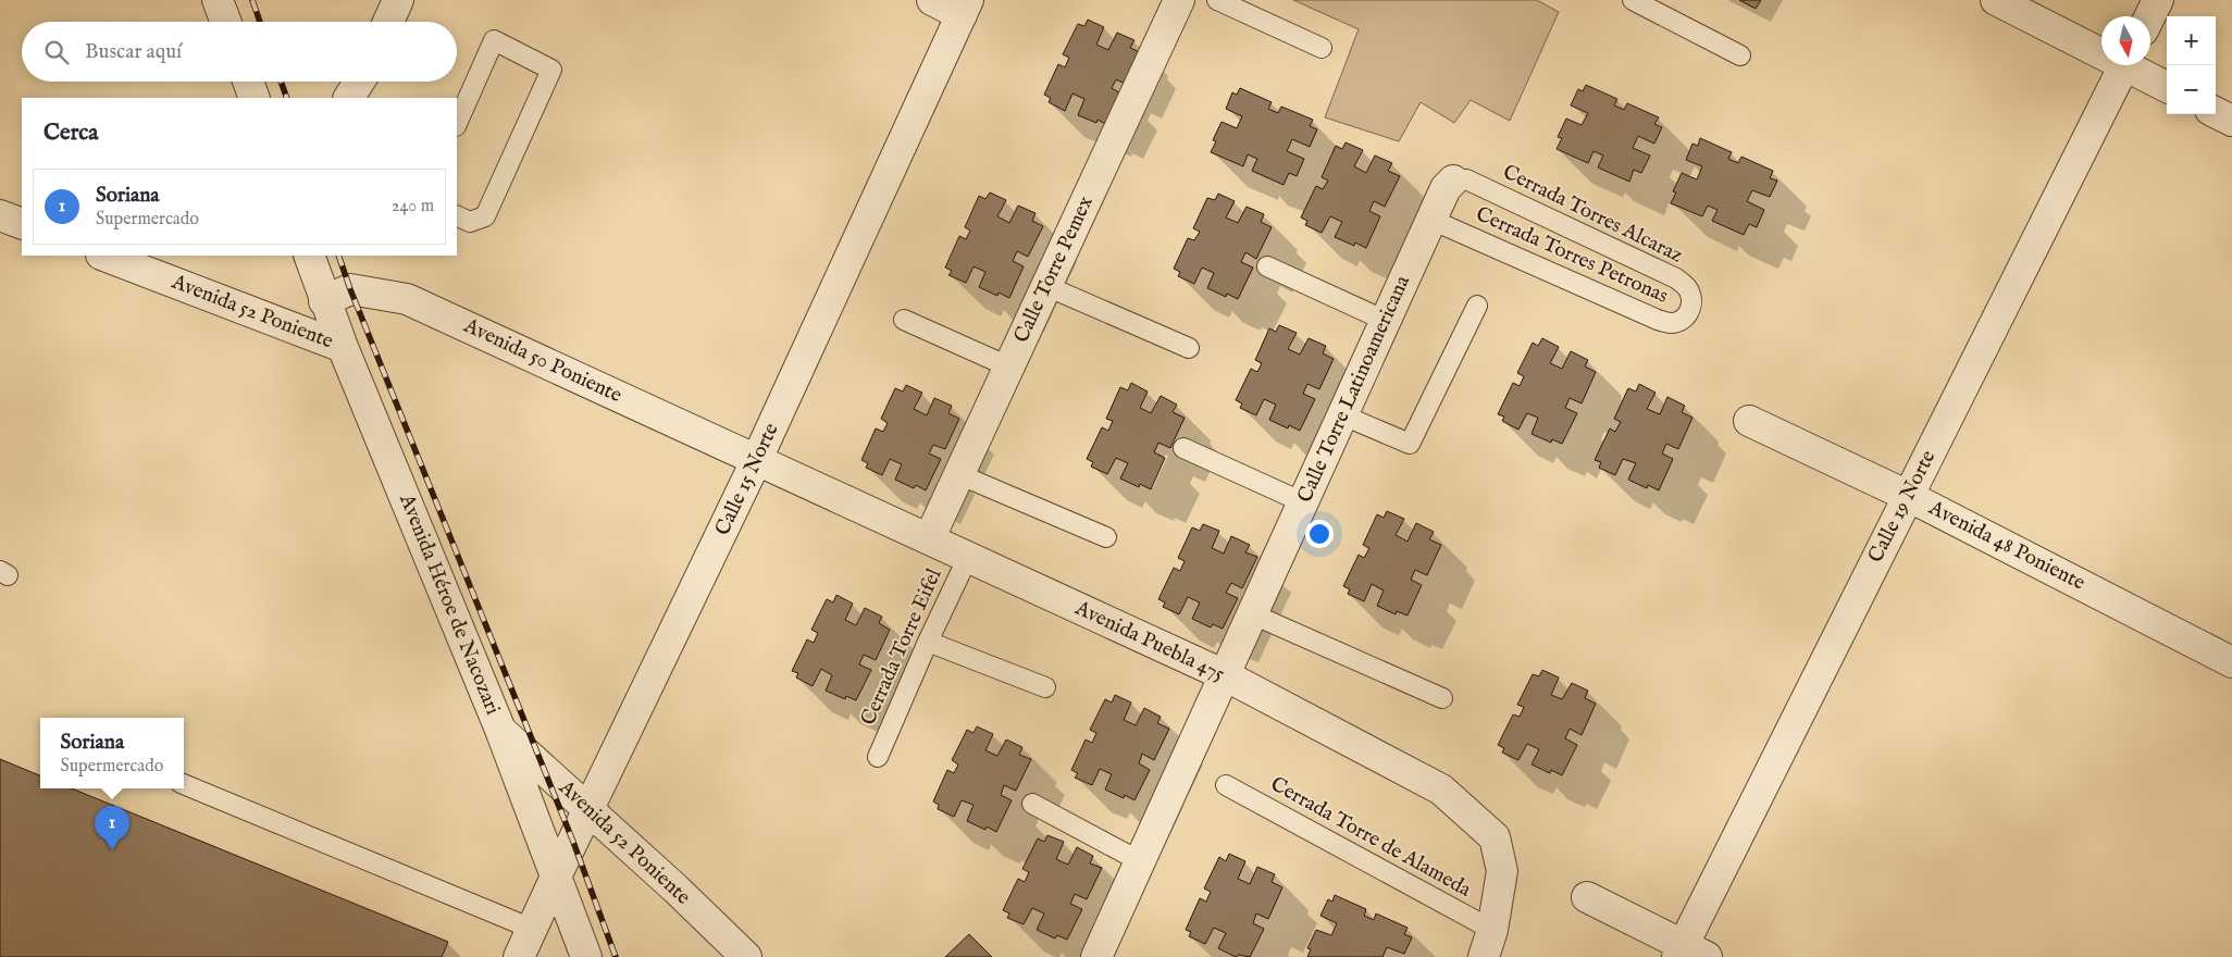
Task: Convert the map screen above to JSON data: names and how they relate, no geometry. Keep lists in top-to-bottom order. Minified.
{"streets":{"street":["Calle Torre Pemex","Avenida 52 Poniente","Avenida 50 Poniente","Calle Torre Latinoamericana","Calle 15 Norte","Calle 19 Norte","Avenida 48 Poniente","Avenida Héroe de Nacozari","Avenida Puebla 475"],"lane":["Cerrada Torres Alcaraz","Cerrada Torres Petronas","Cerrada Torre Eifel","Cerrada Torre de Alameda"]},"crossings":[["Cerrada Torres Alcaraz","Cerrada Torres Petronas"],["Cerrada Torres Alcaraz","Calle Torre Latinoamericana"],["Cerrada Torres Petronas","Calle Torre Latinoamericana"],["Calle Torre Pemex","Avenida Puebla 475"],["Avenida 52 Poniente","Calle 15 Norte"],["Avenida 52 Poniente","Avenida Héroe de Nacozari"],["Avenida 50 Poniente","Calle 15 Norte"],["Avenida 50 Poniente","Avenida Héroe de Nacozari"],["Avenida 50 Poniente","Avenida Puebla 475"],["Calle Torre Latinoamericana","Avenida Puebla 475"],["Calle 15 Norte","Avenida Héroe de Nacozari"],["Calle 15 Norte","Avenida Puebla 475"],["Calle 19 Norte","Avenida 48 Poniente"],["Avenida Puebla 475","Cerrada Torre Eifel"],["Avenida Puebla 475","Cerrada Torre de Alameda"]],"north":"bottom","page":{"map_buttons":["+","−"],"search":"Buscar aquí","heading":"Cerca","list":[{"mark":"1","name":"Soriana","note":"Supermercado","value":"240 m"}],"popup":["Soriana","Supermercado"],"pins":"1"}}
